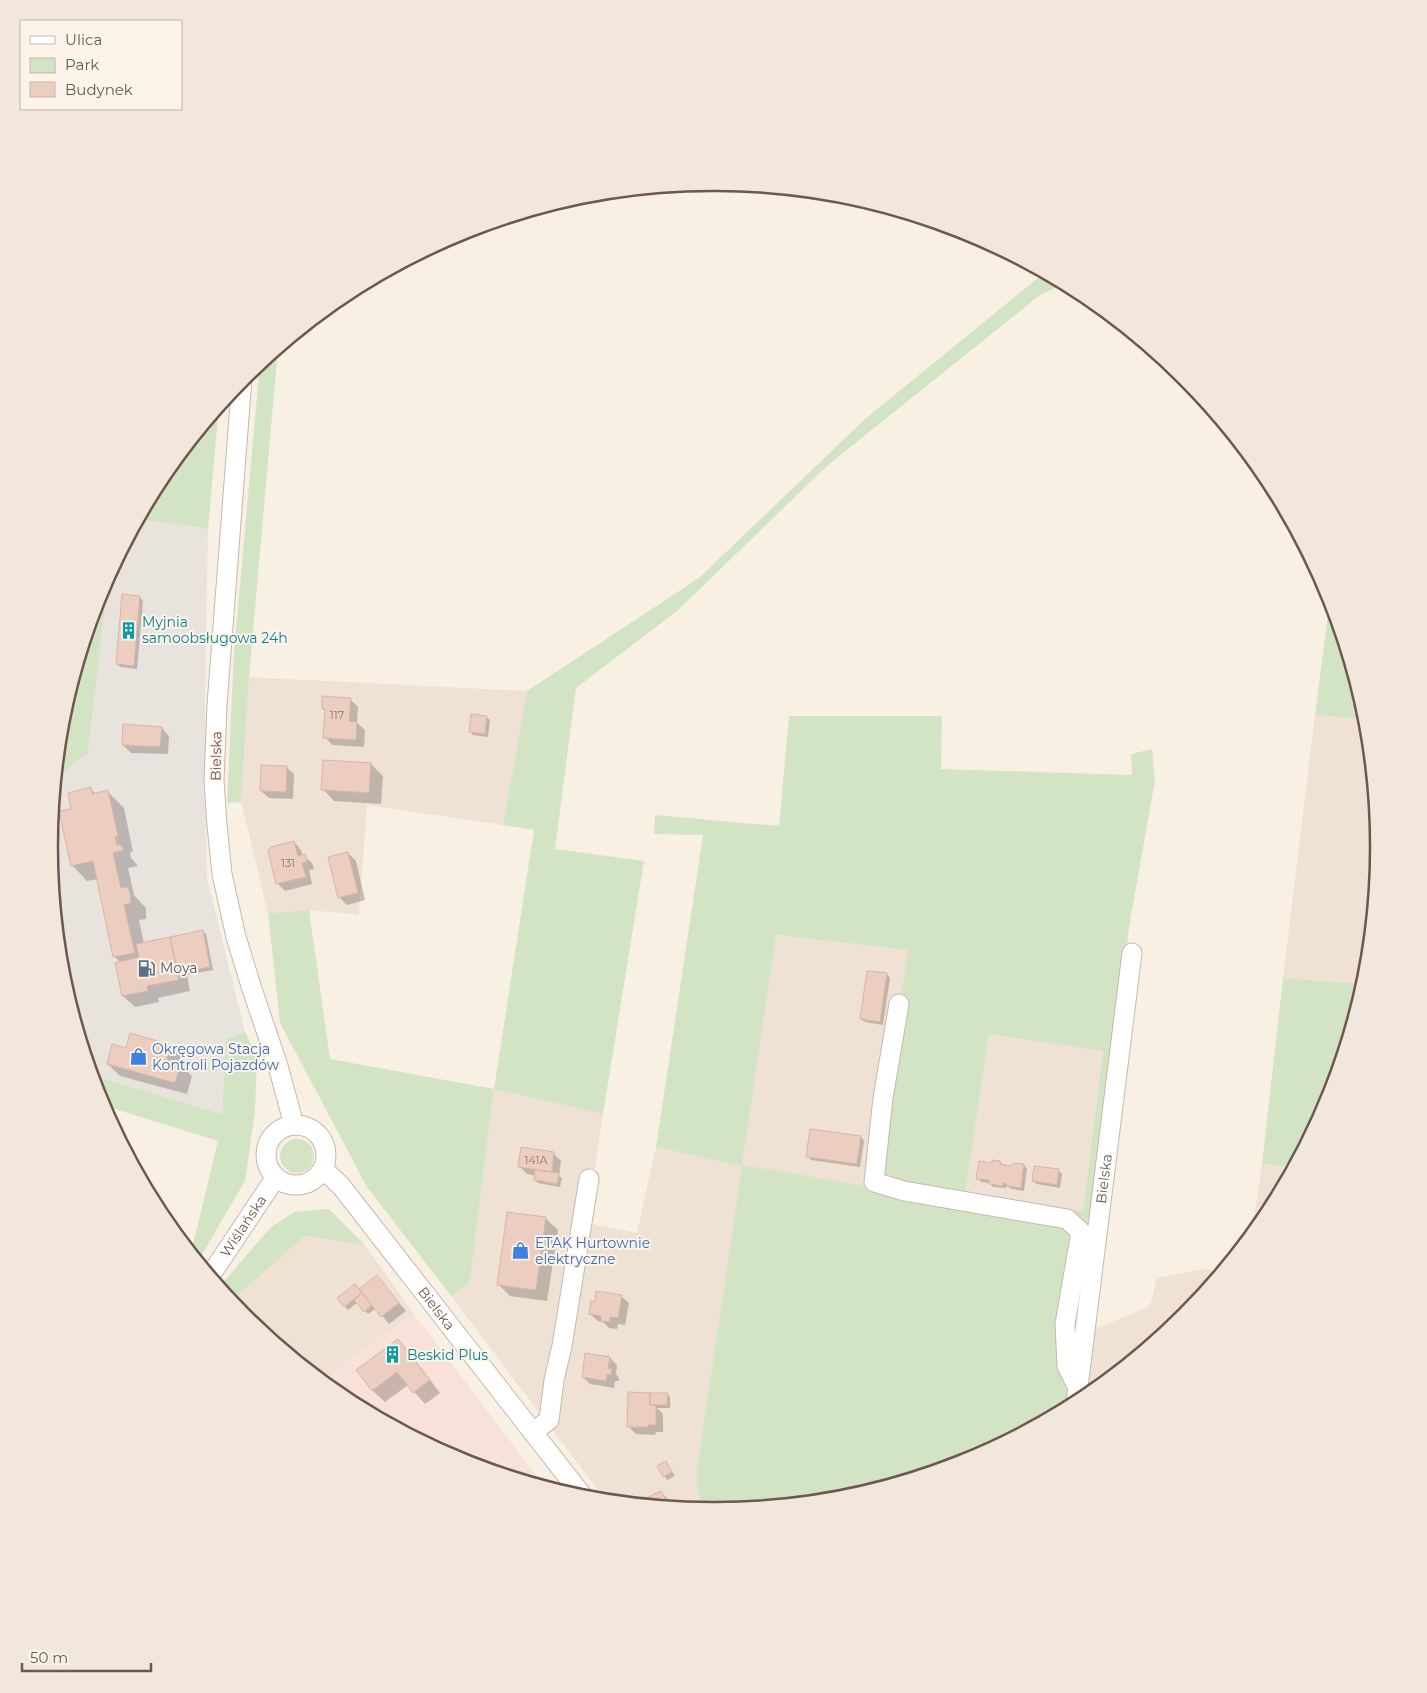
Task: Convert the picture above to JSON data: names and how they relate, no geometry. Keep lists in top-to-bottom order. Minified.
{"streets":{"street":["Bielska","Wiślańska"]},"crossings":[["Bielska","Wiślańska"]],"places":{"building":["Myjnia samoobsługowa 24h","Beskid Plus"],"fuel station":["Moya"],"shop":["Okręgowa Stacja Kontroli Pojazdów","ETAK Hurtownie elektryczne"]},"house_numbers":["117","131","141A"],"legend":["Ulica","Park","Budynek"],"scale_bar":"50 m"}
